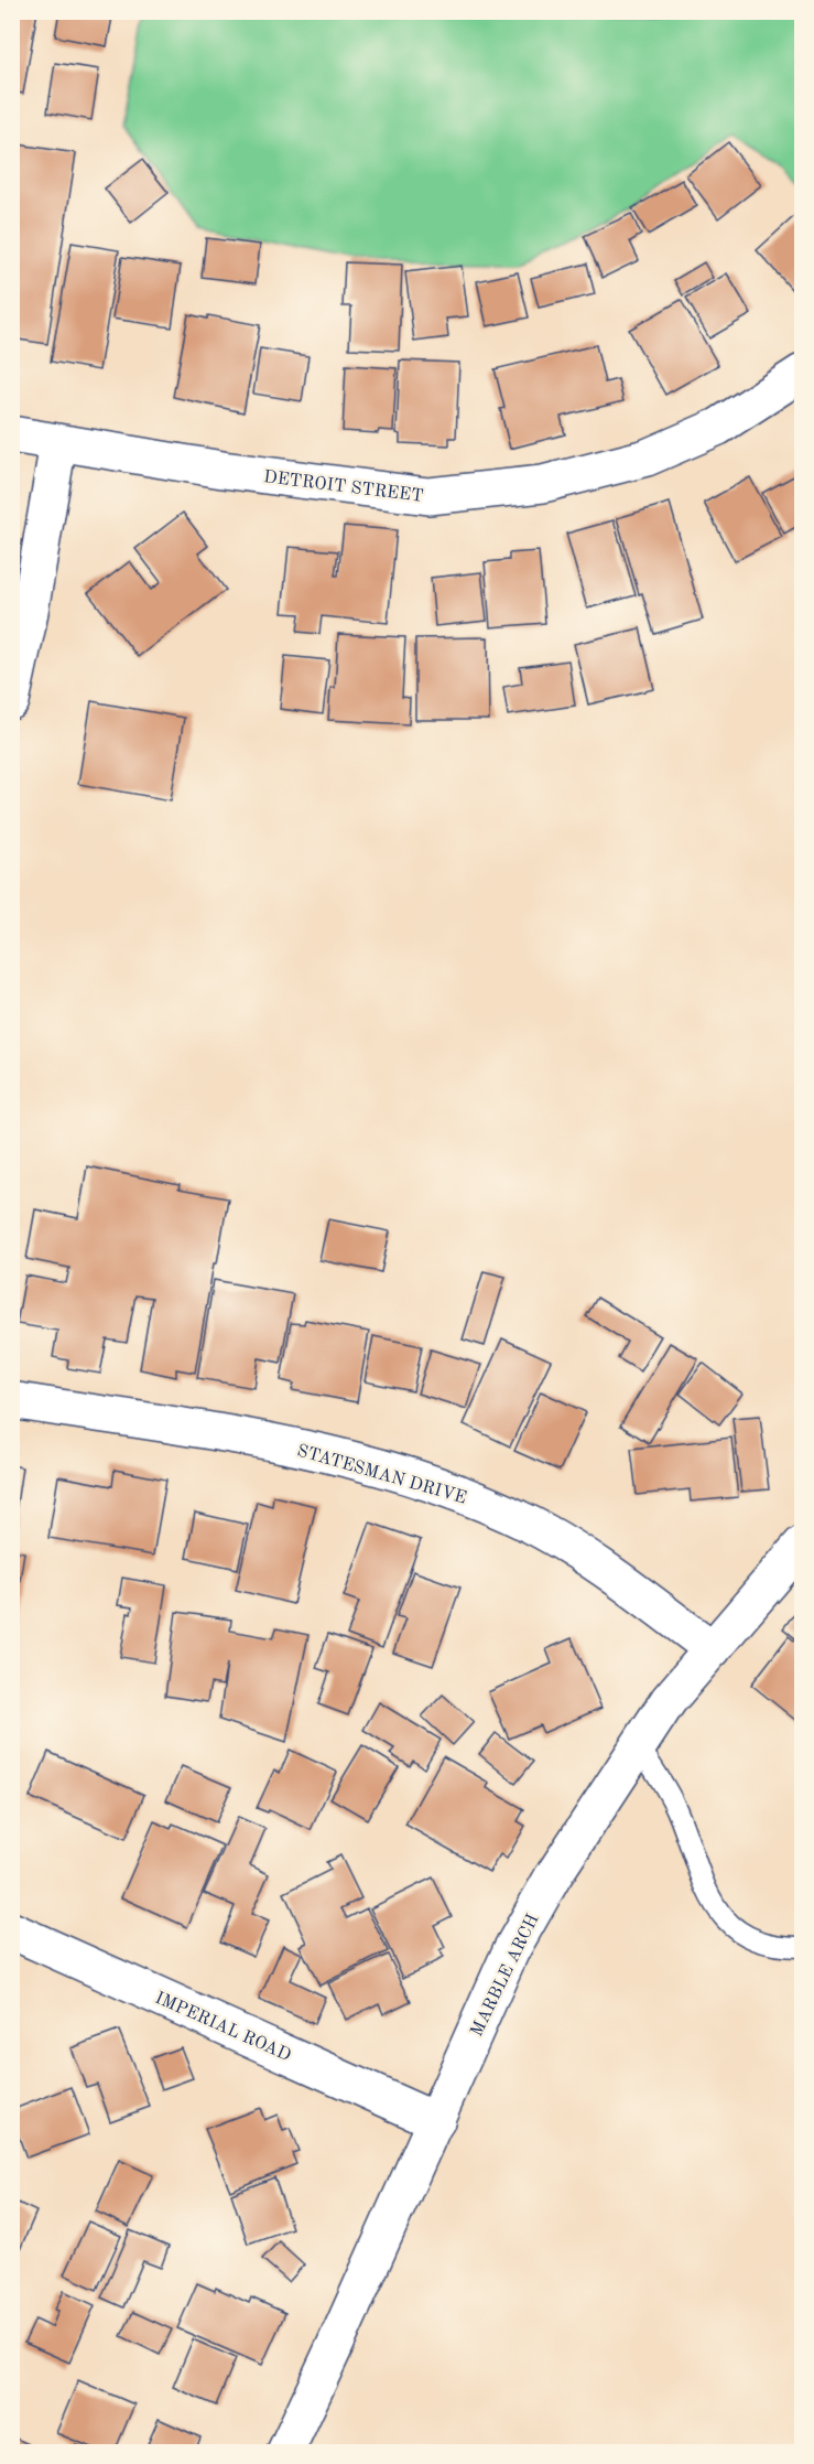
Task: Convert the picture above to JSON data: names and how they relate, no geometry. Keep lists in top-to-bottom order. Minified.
{"streets":{"street":["DETROIT STREET","STATESMAN DRIVE","MARBLE ARCH","IMPERIAL ROAD"]},"crossings":[["STATESMAN DRIVE","MARBLE ARCH"],["MARBLE ARCH","IMPERIAL ROAD"]]}
